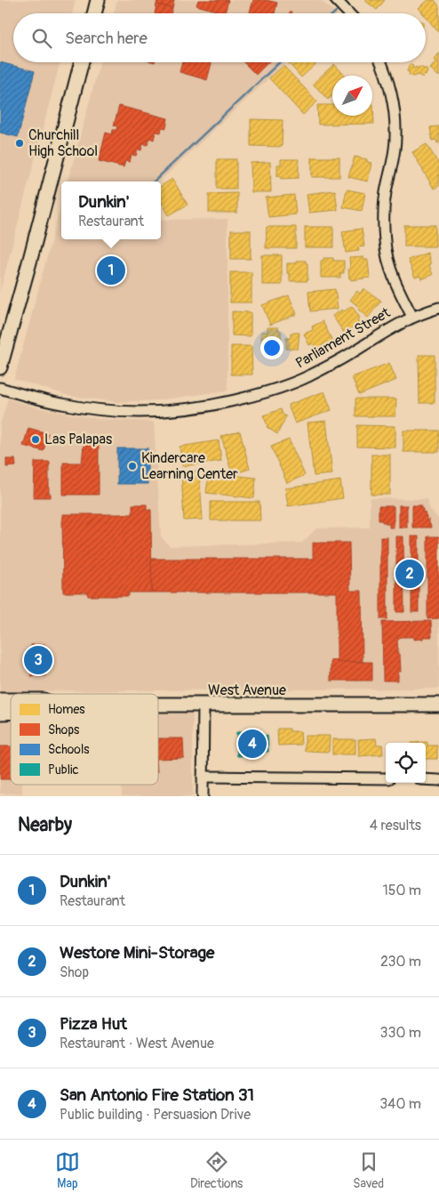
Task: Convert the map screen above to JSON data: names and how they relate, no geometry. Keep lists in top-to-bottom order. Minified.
{"streets":{"main road":["West Avenue"],"street":["Parliament Street"]},"places":["Churchill High School","Las Palapas","Kindercare Learning Center"],"legend":["Homes","Shops","Schools","Public"],"north":"top right","page":{"search":"Search here","popup":["Dunkin'","Restaurant"],"pins":["1","2","3","4"],"heading":["Nearby","4 results"],"list":[{"mark":"1","name":"Dunkin'","note":"Restaurant","value":"150 m"},{"mark":"2","name":"Westore Mini-Storage","note":"Shop","value":"230 m"},{"mark":"3","name":"Pizza Hut","note":"Restaurant · West Avenue","value":"330 m"},{"mark":"4","name":"San Antonio Fire Station 31","note":"Public building · Persuasion Drive","value":"340 m"}],"nav":["Map","Directions","Saved"]}}
